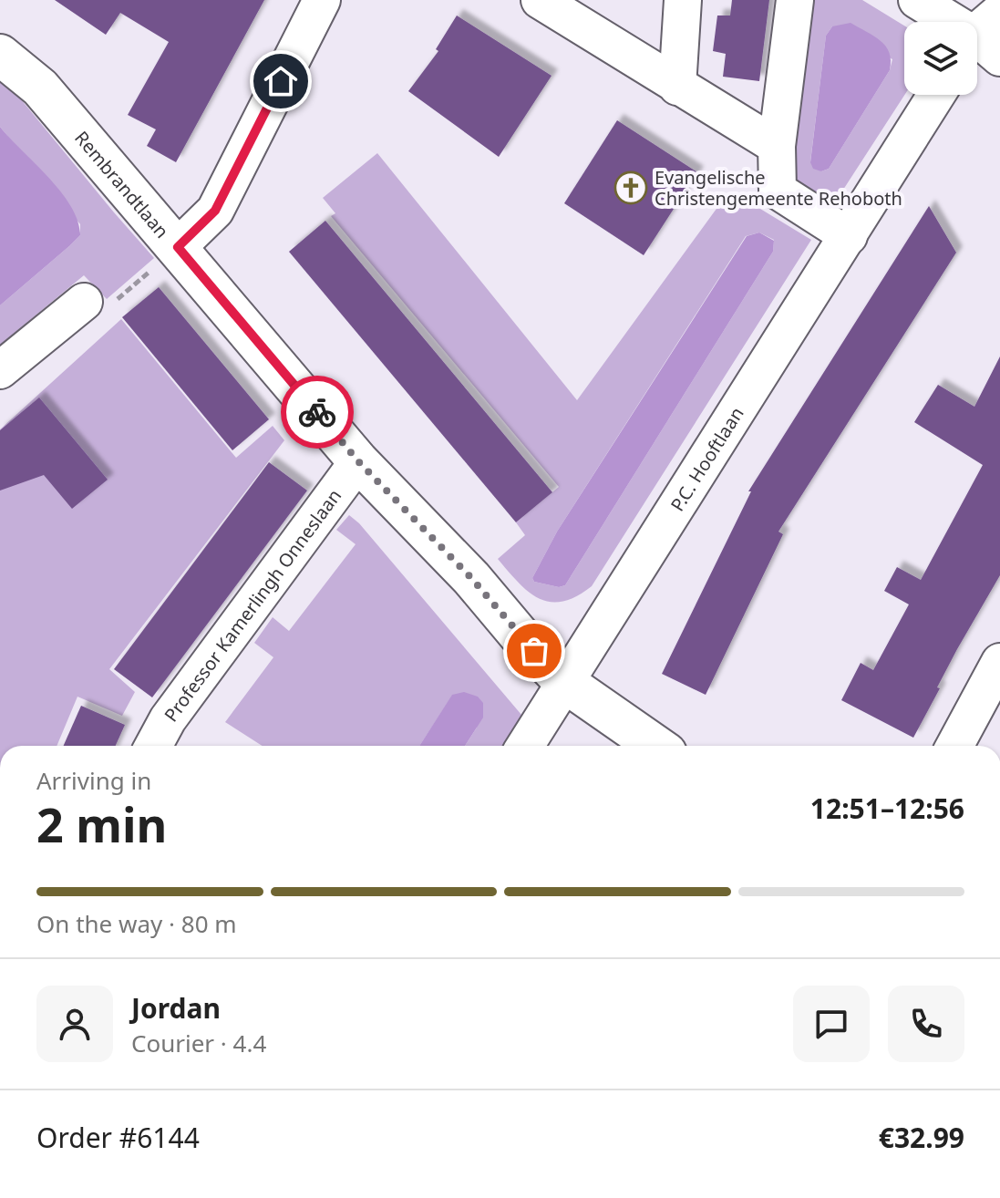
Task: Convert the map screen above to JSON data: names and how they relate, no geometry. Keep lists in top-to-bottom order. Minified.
{"streets":{"street":["Rembrandtlaan","P.C. Hooftlaan","Professor Kamerlingh Onneslaan"]},"crossings":[["Rembrandtlaan","P.C. Hooftlaan"],["Rembrandtlaan","Professor Kamerlingh Onneslaan"]],"places":{"church":["Evangelische Christengemeente Rehoboth"]},"page":{"heading":["2 min","Arriving in","12:51–12:56"],"panel":["Jordan","Courier · 4.4","Order #6144","€32.99"],"bar":"On the way · 80 m"}}
